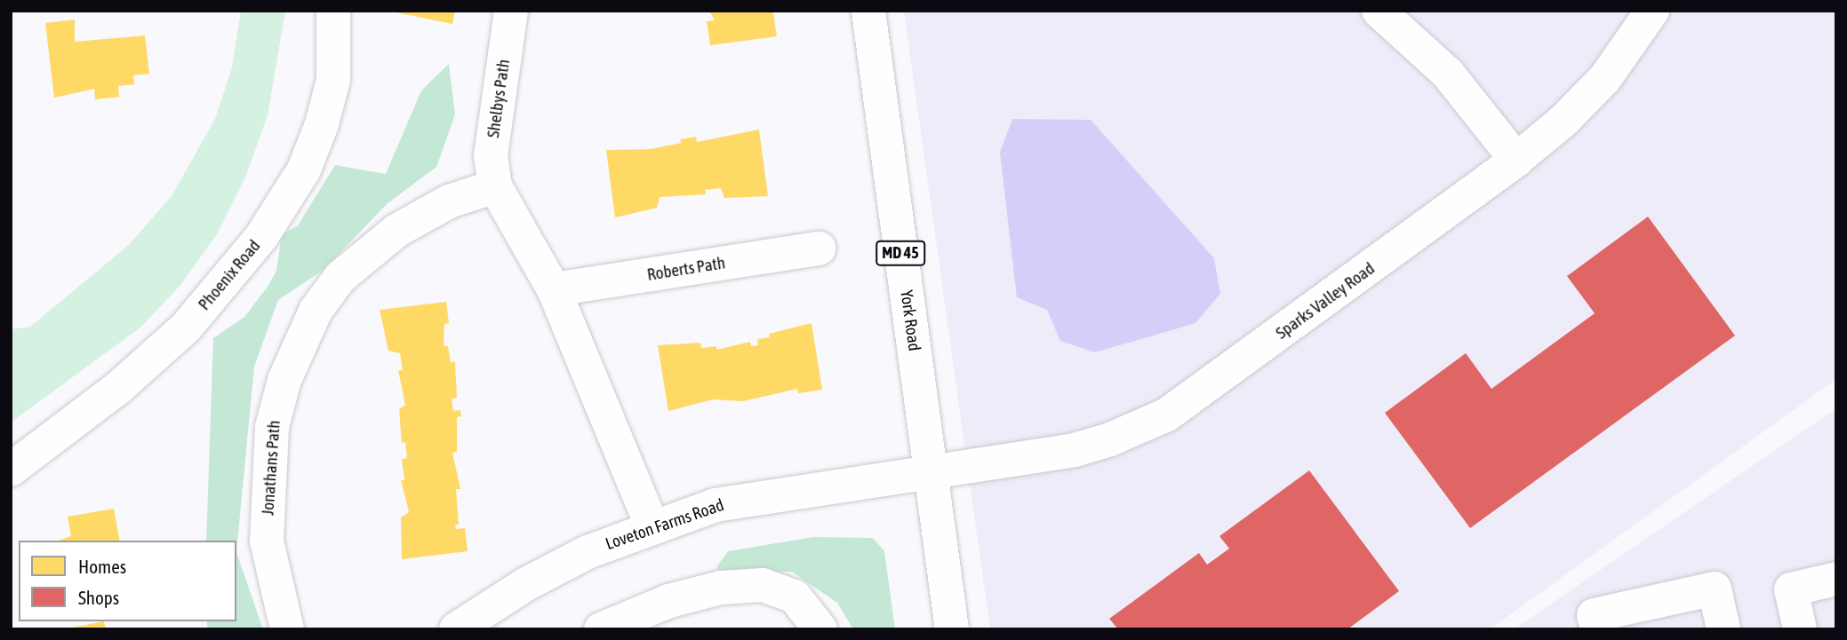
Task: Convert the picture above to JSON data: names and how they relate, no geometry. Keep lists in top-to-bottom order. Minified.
{"streets":{"street":["Shelbys Path","MD 45","Roberts Path","Phoenix Road","Sparks Valley Road","York Road","Jonathans Path","Loveton Farms Road"]},"crossings":[["Shelbys Path","Jonathans Path"],["Sparks Valley Road","York Road"],["Sparks Valley Road","Loveton Farms Road"],["York Road","Loveton Farms Road"]],"legend":["Homes","Shops"]}
